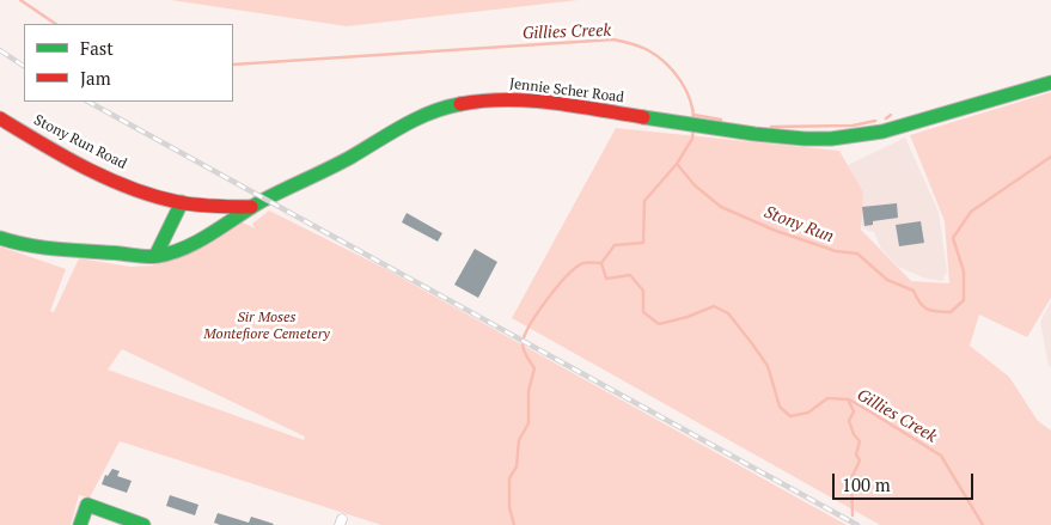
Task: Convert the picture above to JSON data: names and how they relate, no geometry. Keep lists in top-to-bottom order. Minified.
{"streets":{"street":["Jennie Scher Road","Stony Run Road"]},"crossings":[["Jennie Scher Road","Stony Run Road"]],"water":["Gillies Creek","Stony Run"],"parks":["Sir Moses Montefiore Cemetery"],"legend":["Fast","Jam"],"scale_bar":"100 m"}
